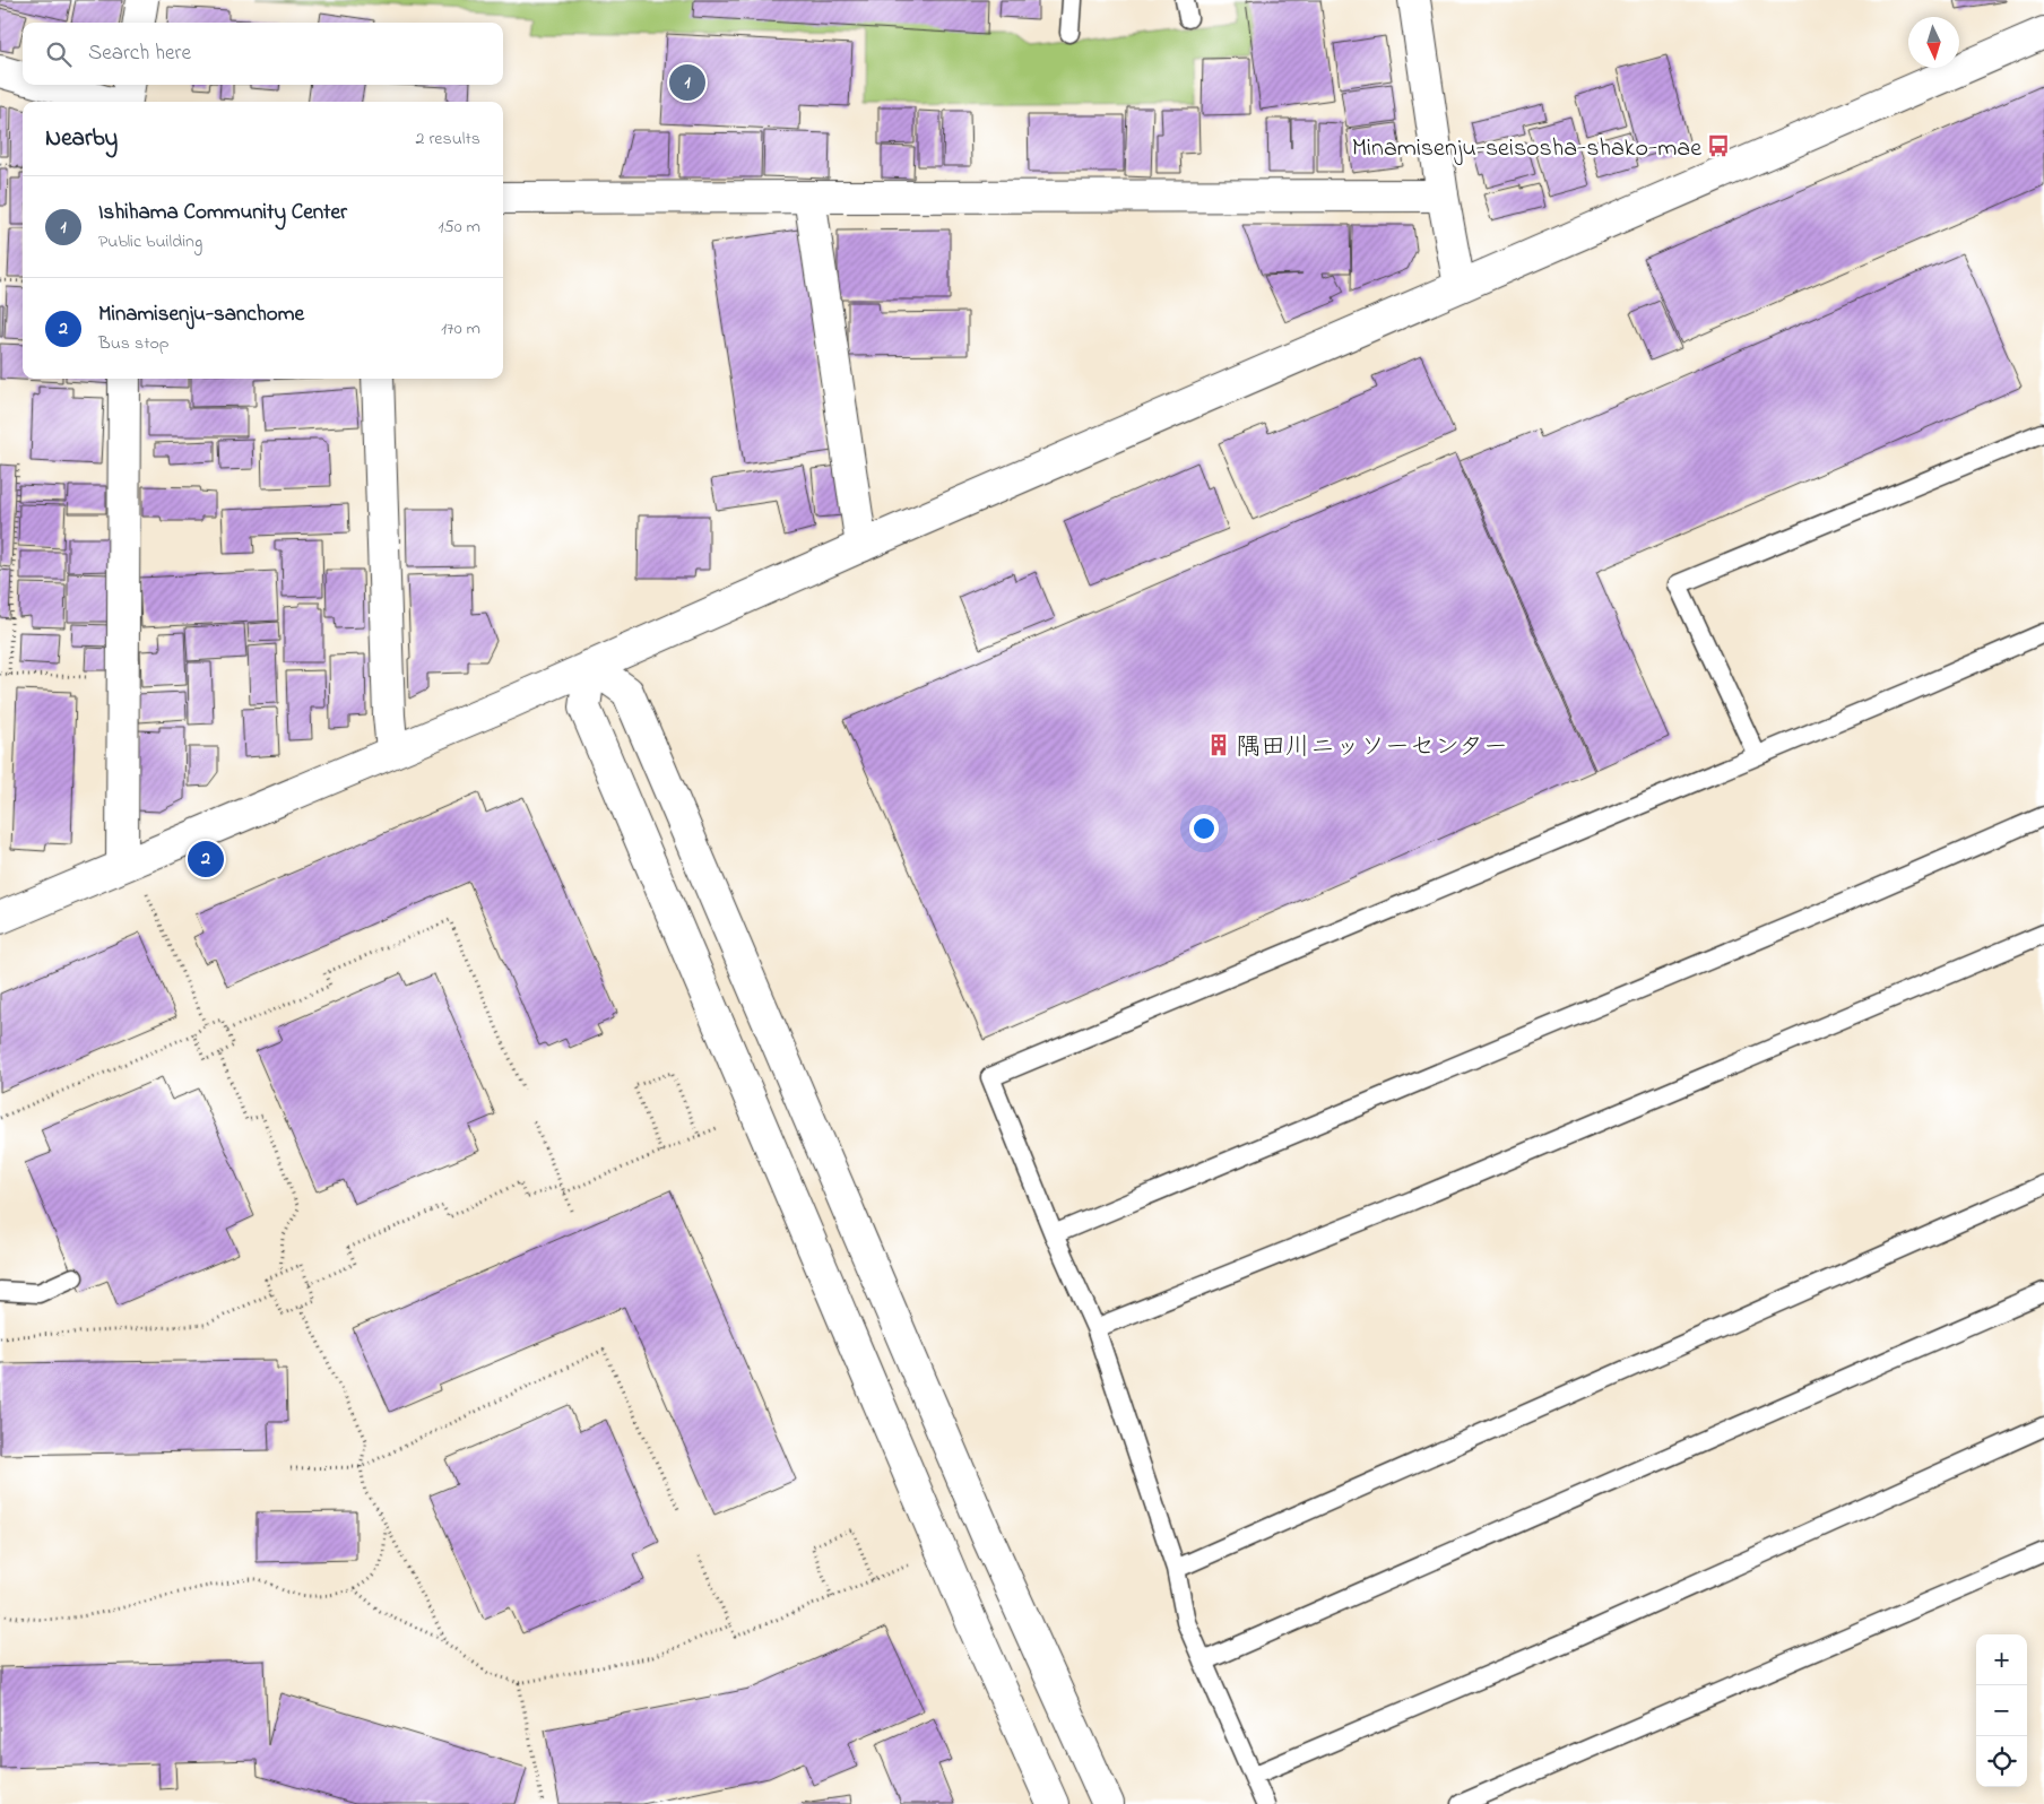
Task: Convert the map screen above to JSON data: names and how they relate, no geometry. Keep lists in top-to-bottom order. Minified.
{"places":{"bus stop":["Minamisenju-seisosha-shako-mae"],"building":["隅田川ニッソーセンター"]},"north":"bottom","page":{"search":"Search here","pins":["1","2"],"heading":["Nearby","2 results"],"list":[{"mark":"1","name":"Ishihama Community Center","note":"Public building","value":"150 m"},{"mark":"2","name":"Minamisenju-sanchome","note":"Bus stop","value":"170 m"}],"map_buttons":["+","−"]}}
